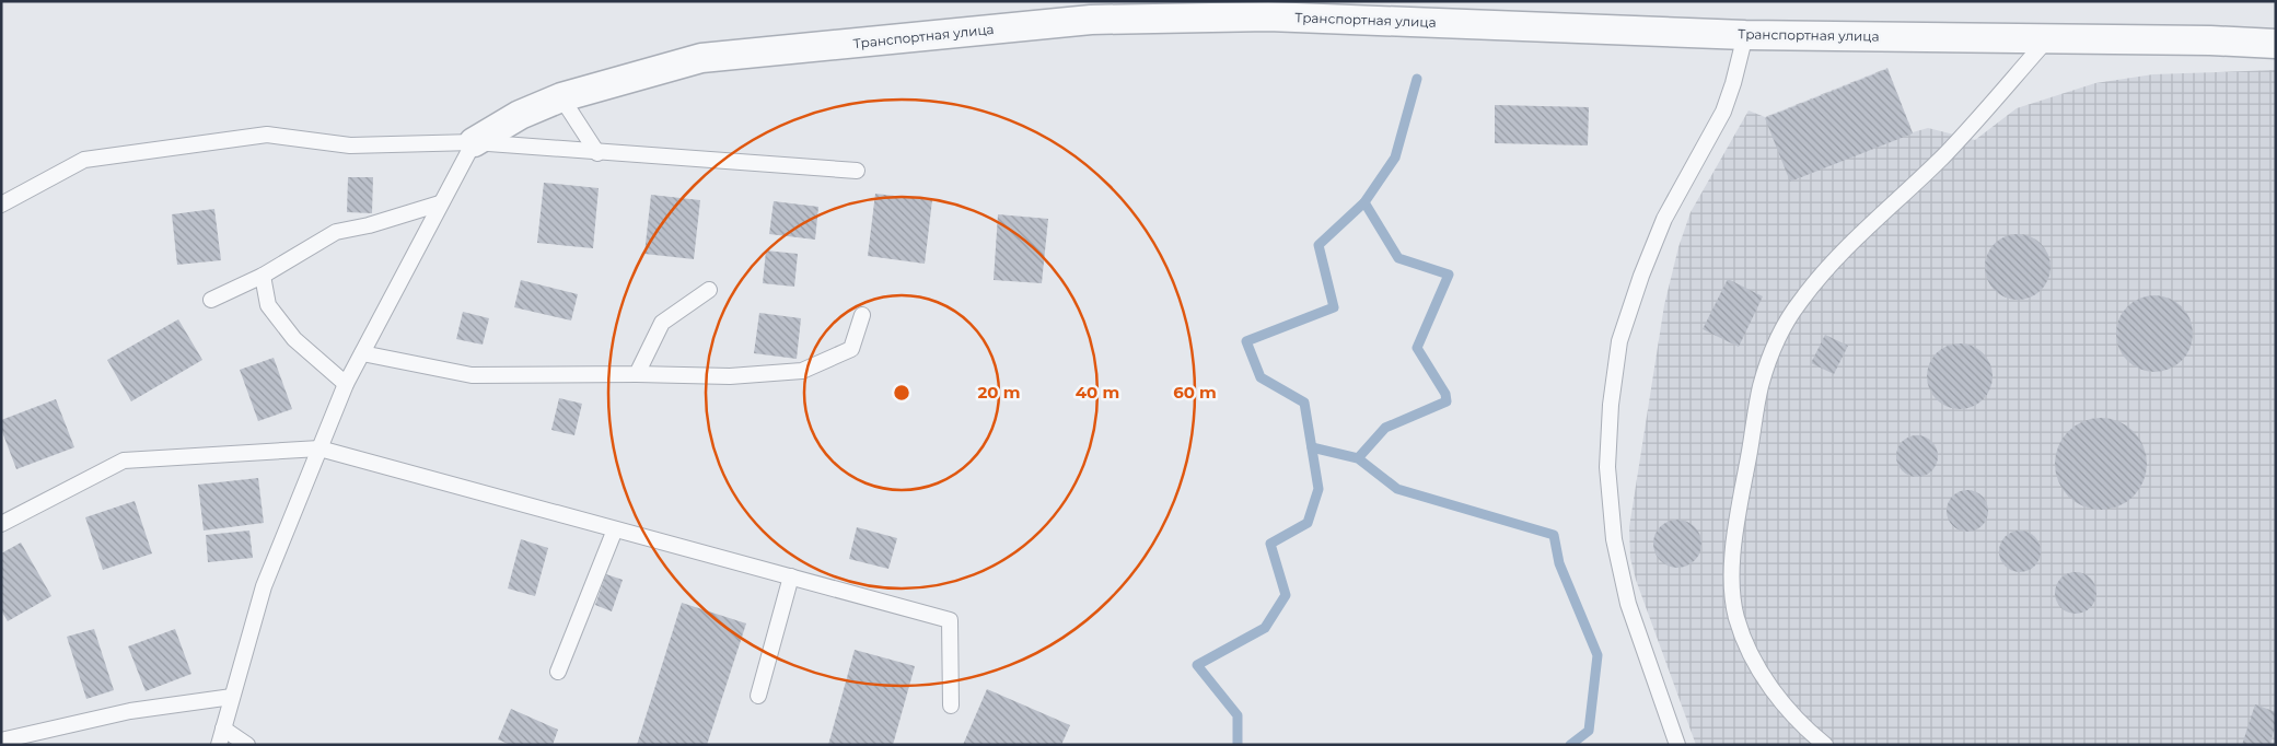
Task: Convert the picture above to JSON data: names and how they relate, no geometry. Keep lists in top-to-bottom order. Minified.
{"streets":{"street":["Транспортная улица"]},"rings":["20 m","40 m","60 m"]}
